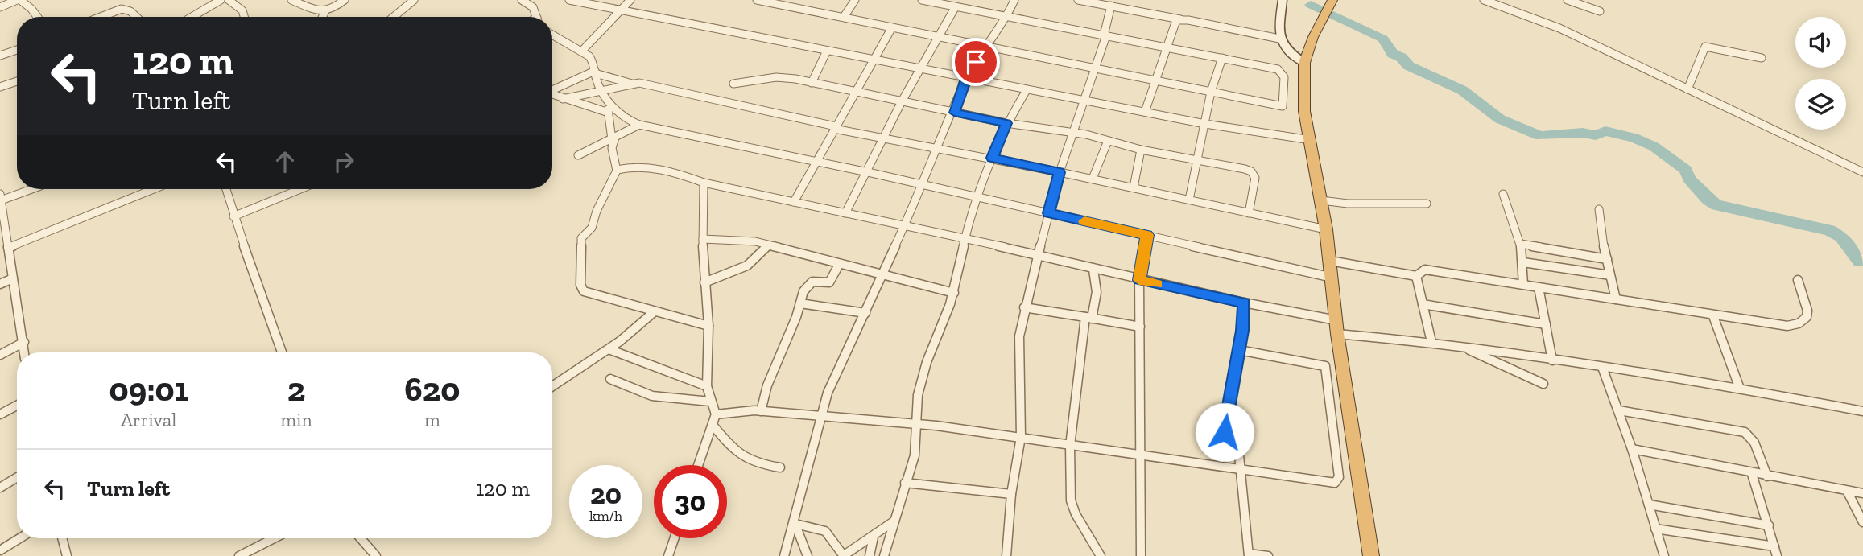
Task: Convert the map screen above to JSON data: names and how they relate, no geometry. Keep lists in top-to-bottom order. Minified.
{"page":{"turn":["120 m","Turn left"],"eta":["09:01","Arrival","2","min","620","m"],"list":[{"name":"Turn left","value":"120 m"}],"speed":"20 km/h","limit":"30"}}
